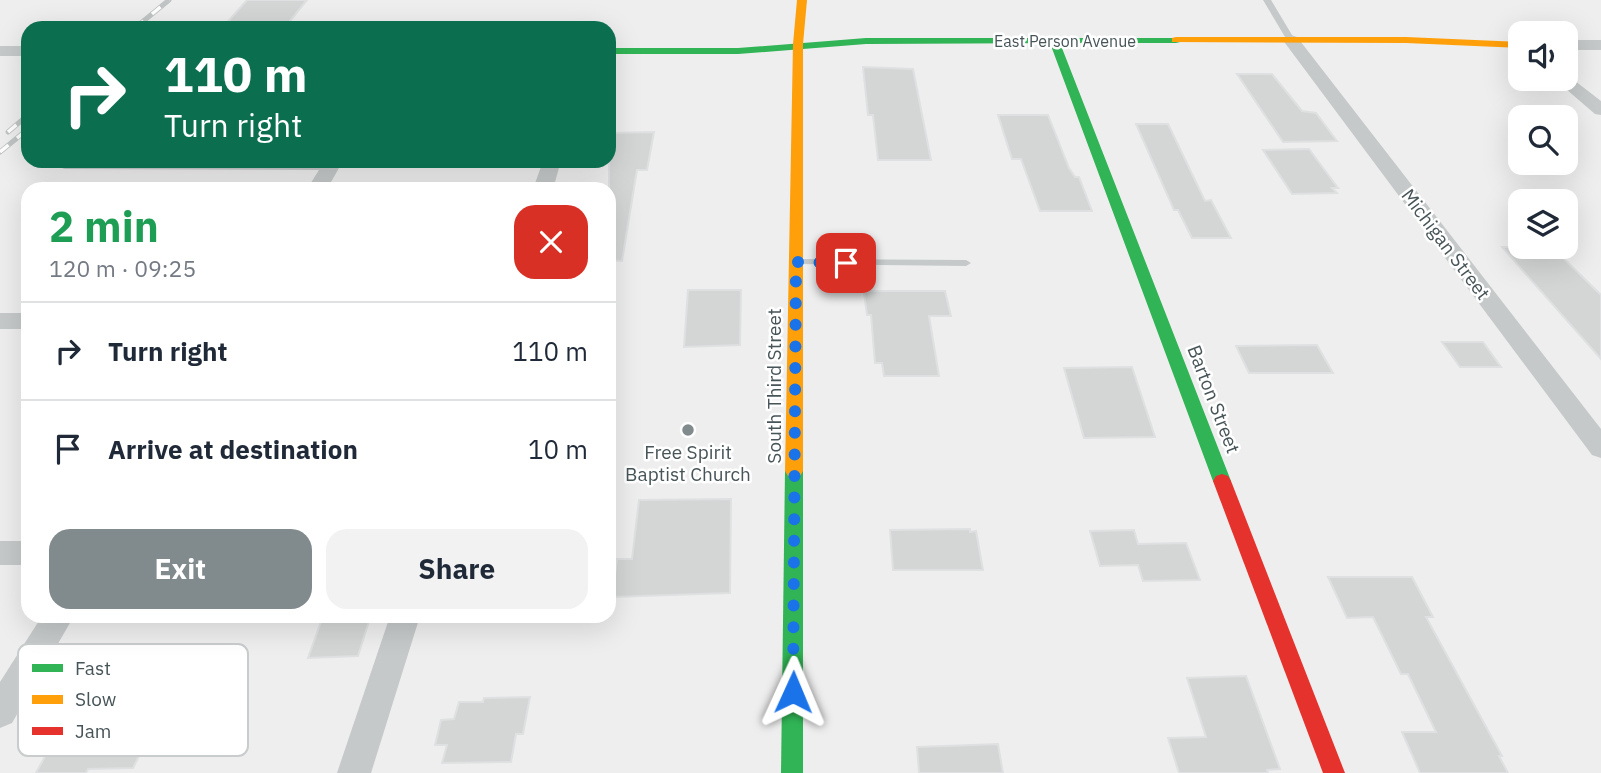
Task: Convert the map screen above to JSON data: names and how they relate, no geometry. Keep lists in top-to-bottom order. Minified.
{"streets":{"street":["East Person Avenue","Michigan Street","South Third Street","Barton Street"]},"crossings":[["East Person Avenue","Michigan Street"],["East Person Avenue","South Third Street"],["East Person Avenue","Barton Street"]],"places":["Free Spirit Baptist Church"],"legend":["Fast","Slow","Jam"],"page":{"turn":["110 m","Turn right"],"heading":["2 min","120 m · 09:25"],"list":[{"name":"Turn right","value":"110 m"},{"name":"Arrive at destination","value":"10 m"}],"buttons":["Exit","Share"]}}
